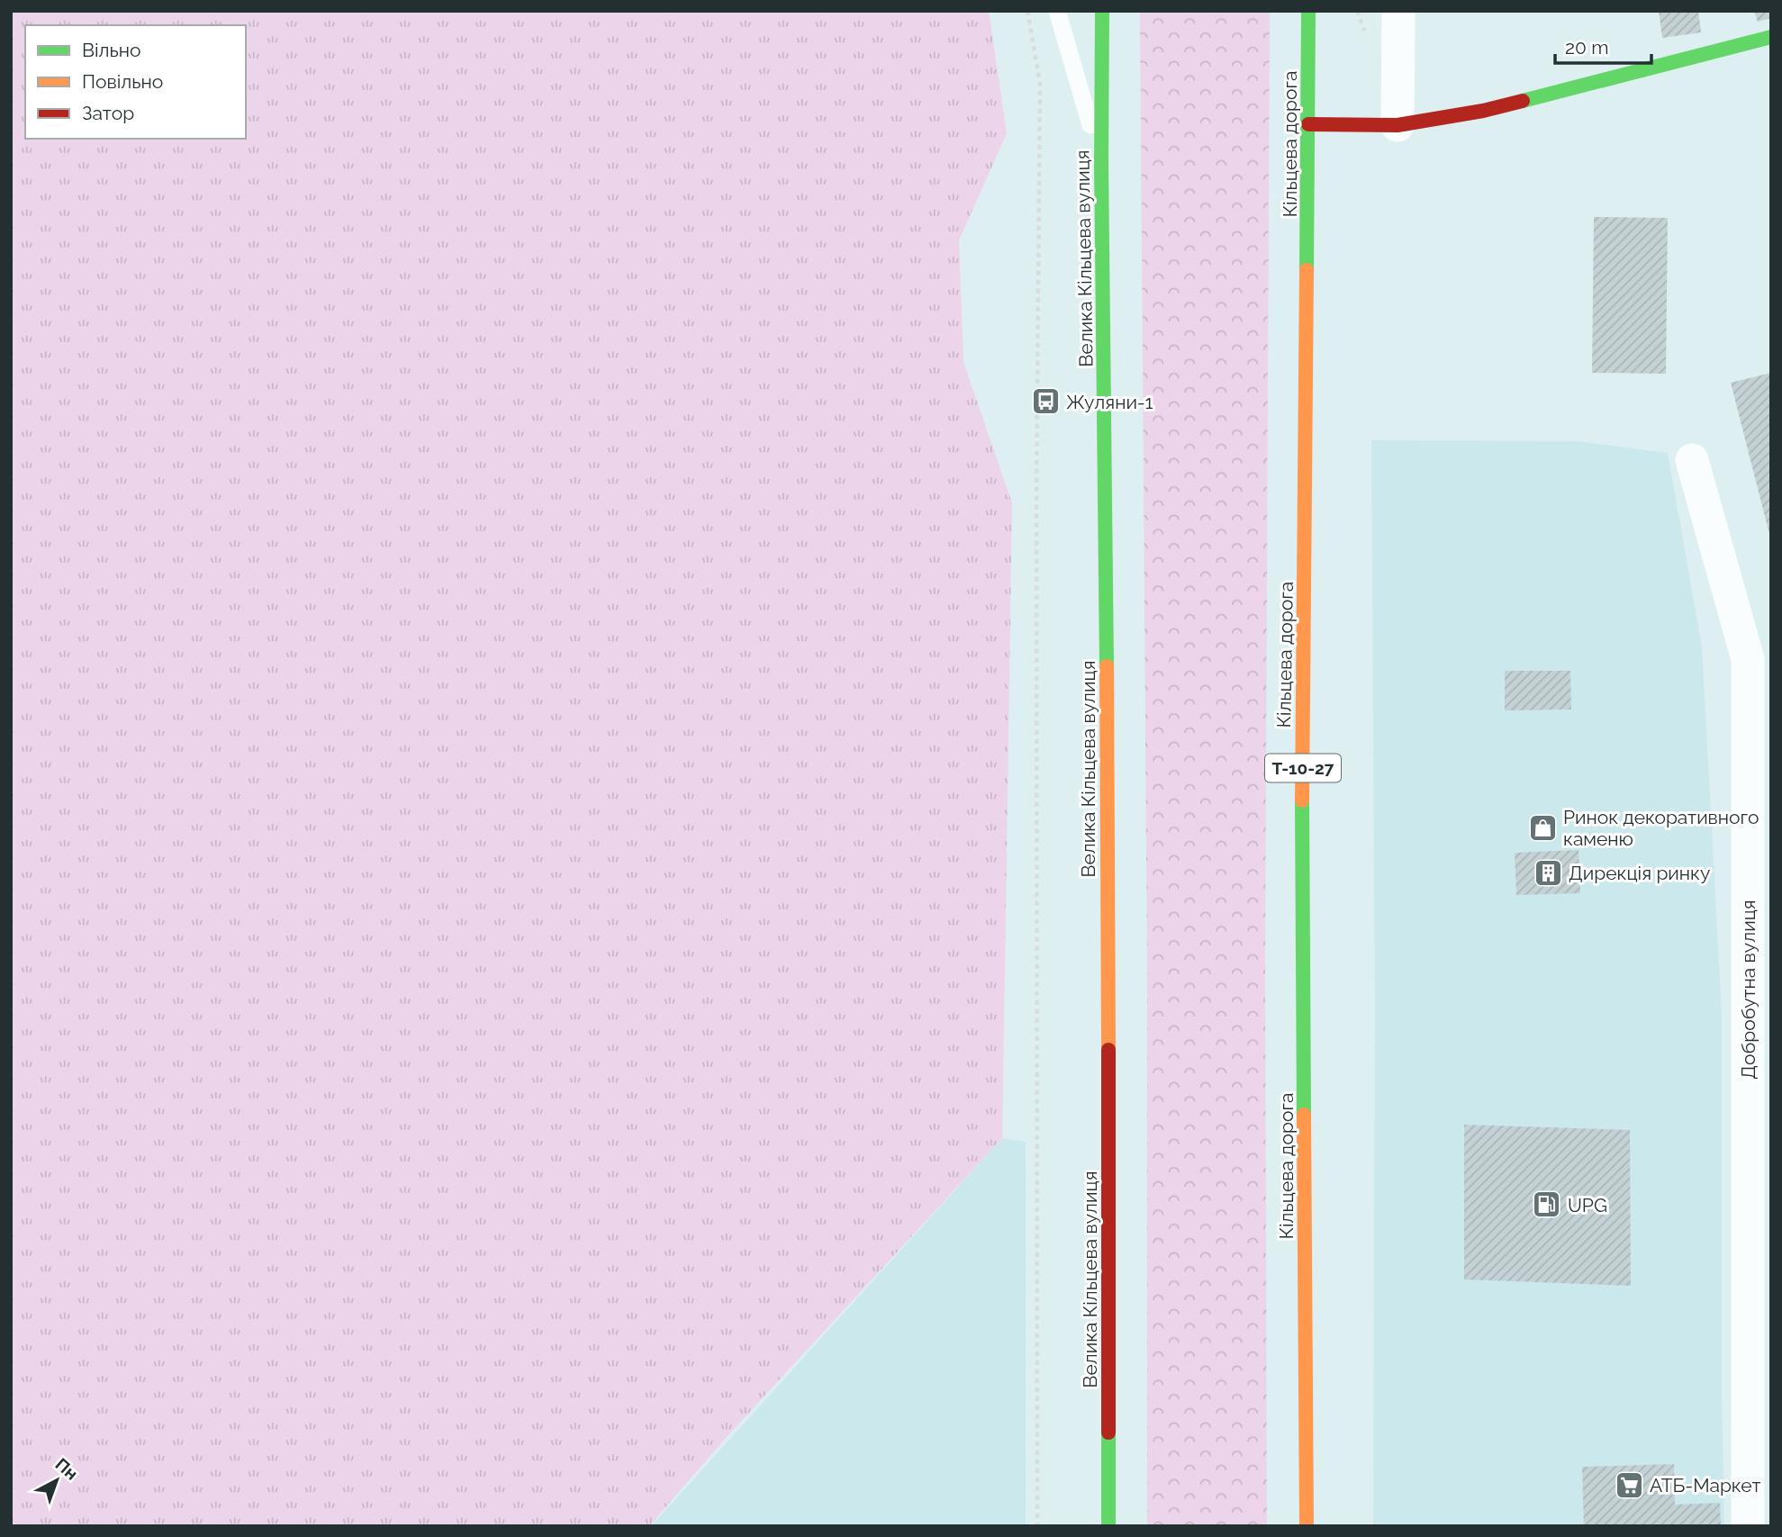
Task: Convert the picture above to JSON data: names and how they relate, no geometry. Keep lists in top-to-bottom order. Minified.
{"streets":{"main road":["Кільцева дорога","Велика Кільцева вулиця","Т-10-27"],"street":["Добробутна вулиця"]},"places":{"bus stop":["Жуляни-1"],"shop":["Ринок декоративного каменю"],"building":["Дирекція ринку"],"fuel station":["UPG"],"supermarket":["АТБ-Маркет"]},"legend":["Вільно","Повільно","Затор"],"scale_bar":"20 m","north":"top right"}
